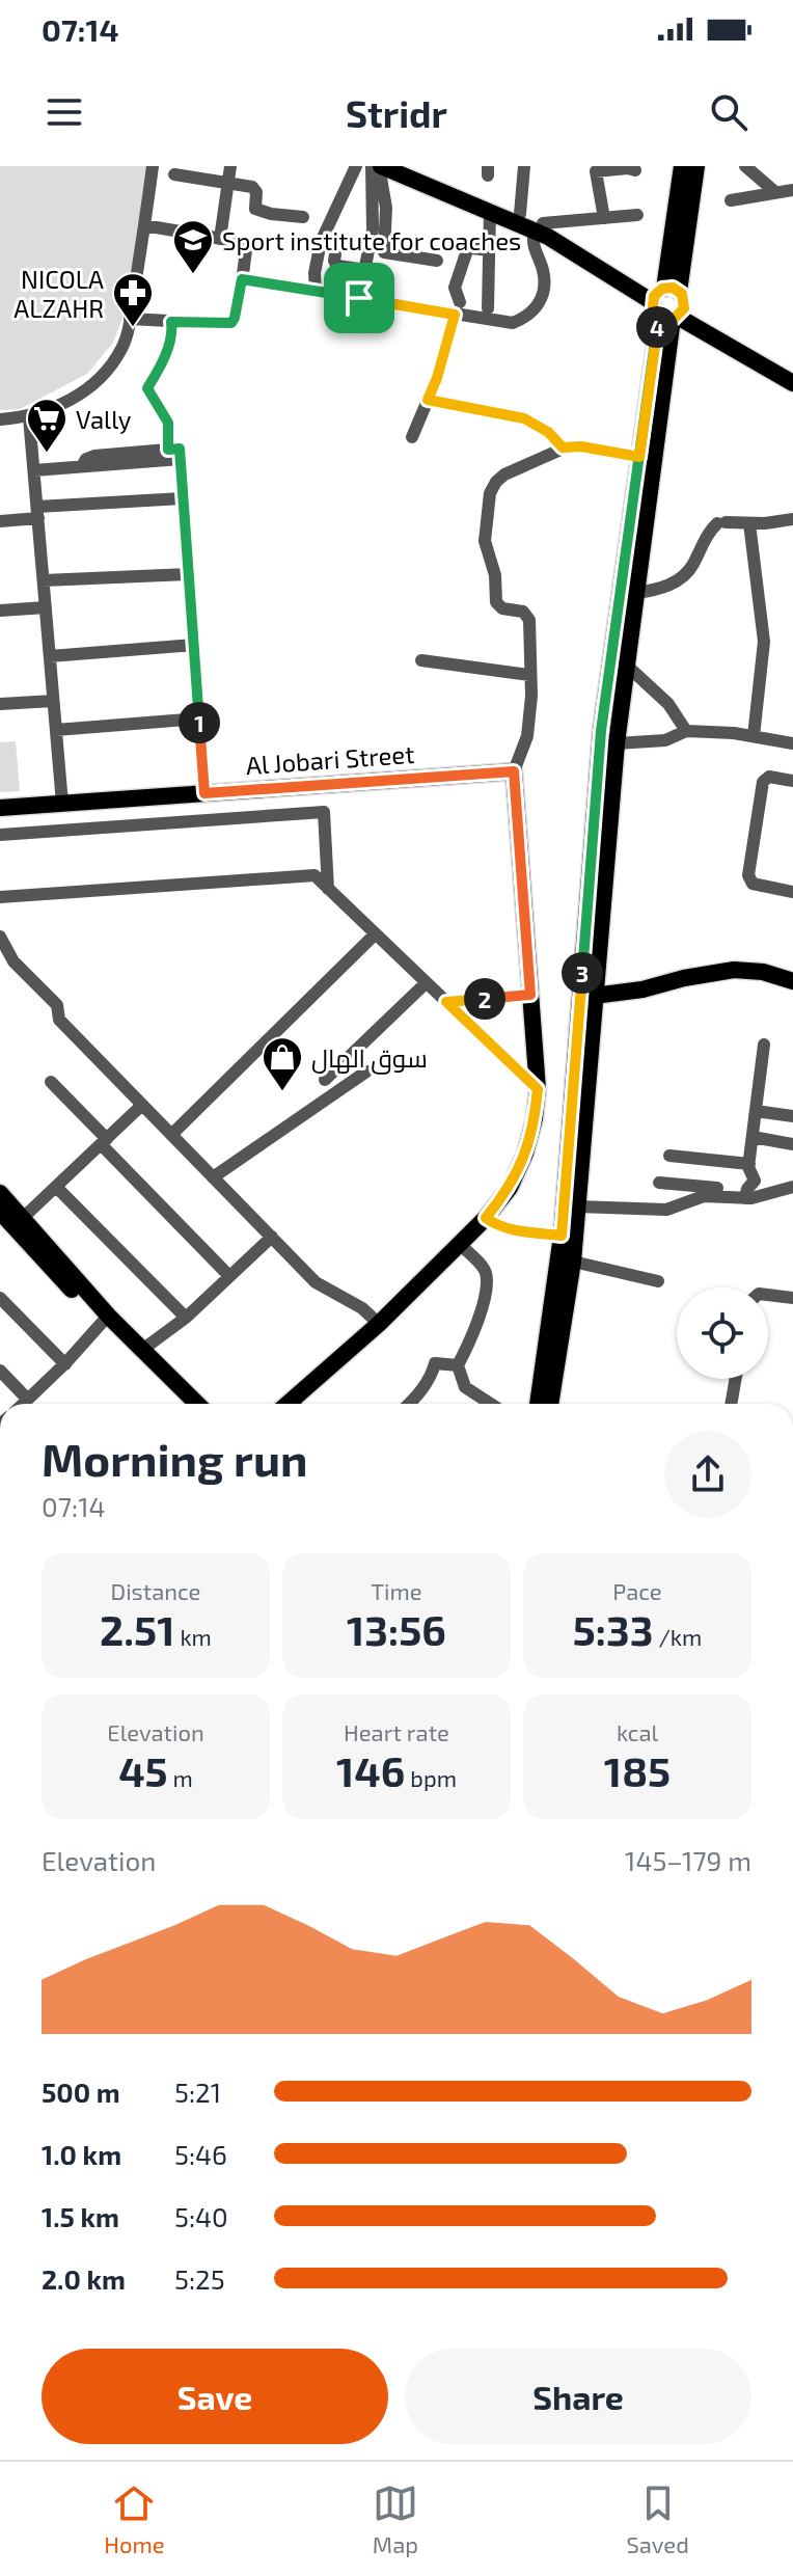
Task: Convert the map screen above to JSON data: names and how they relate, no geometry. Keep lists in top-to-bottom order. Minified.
{"streets":{"main road":["Al Jobari Street"]},"places":{"school or university":["Sport institute for coaches"],"pharmacy":["NICOLA ALZAHR"],"supermarket":["Vally"],"shop":["سوق الهال"]},"page":{"status":"07:14","header":"Stridr","pins":["4","1","3","2"],"heading":["Morning run","07:14"],"stats":[["Distance","2.51 km"],["Time","13:56"],["Pace","5:33 /km"],["Elevation","45 m"],["Heart rate","146 bpm"],["kcal","185"]],"chart":["Elevation","145–179 m"],"list":[{"name":"500 m","note":"5:21"},{"name":"1.0 km","note":"5:46"},{"name":"1.5 km","note":"5:40"},{"name":"2.0 km","note":"5:25"}],"buttons":["Save","Share"],"tabs":["Home","Map","Saved"]}}
